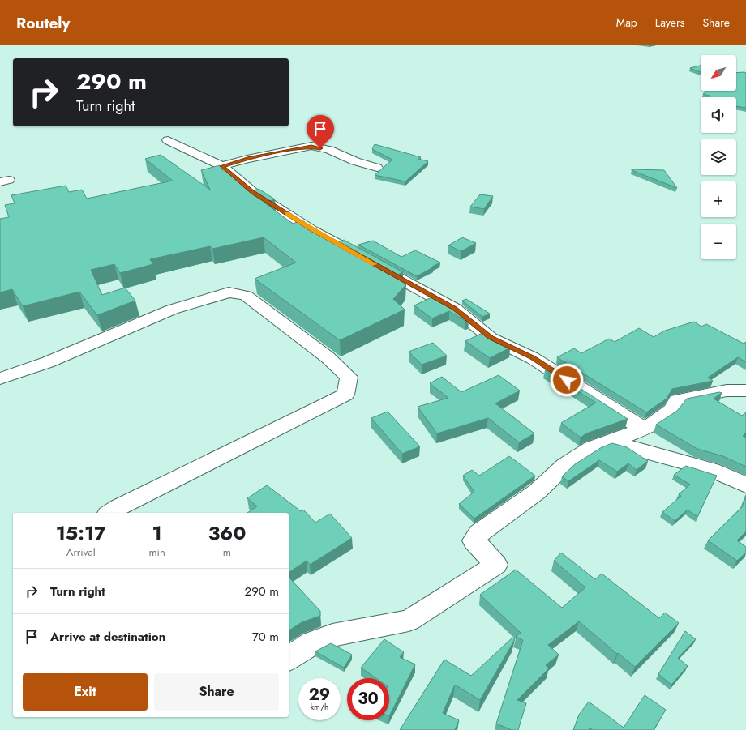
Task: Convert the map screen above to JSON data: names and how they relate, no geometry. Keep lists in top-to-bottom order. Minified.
{"north":"bottom left","page":{"header":"Routely","nav":["Map","Layers","Share"],"map_buttons":["+","−"],"turn":["290 m","Turn right"],"eta":["15:17","Arrival","1","min","360","m"],"list":[{"name":"Turn right","value":"290 m"},{"name":"Arrive at destination","value":"70 m"}],"buttons":["Exit","Share"],"speed":"29 km/h","limit":"30"}}
